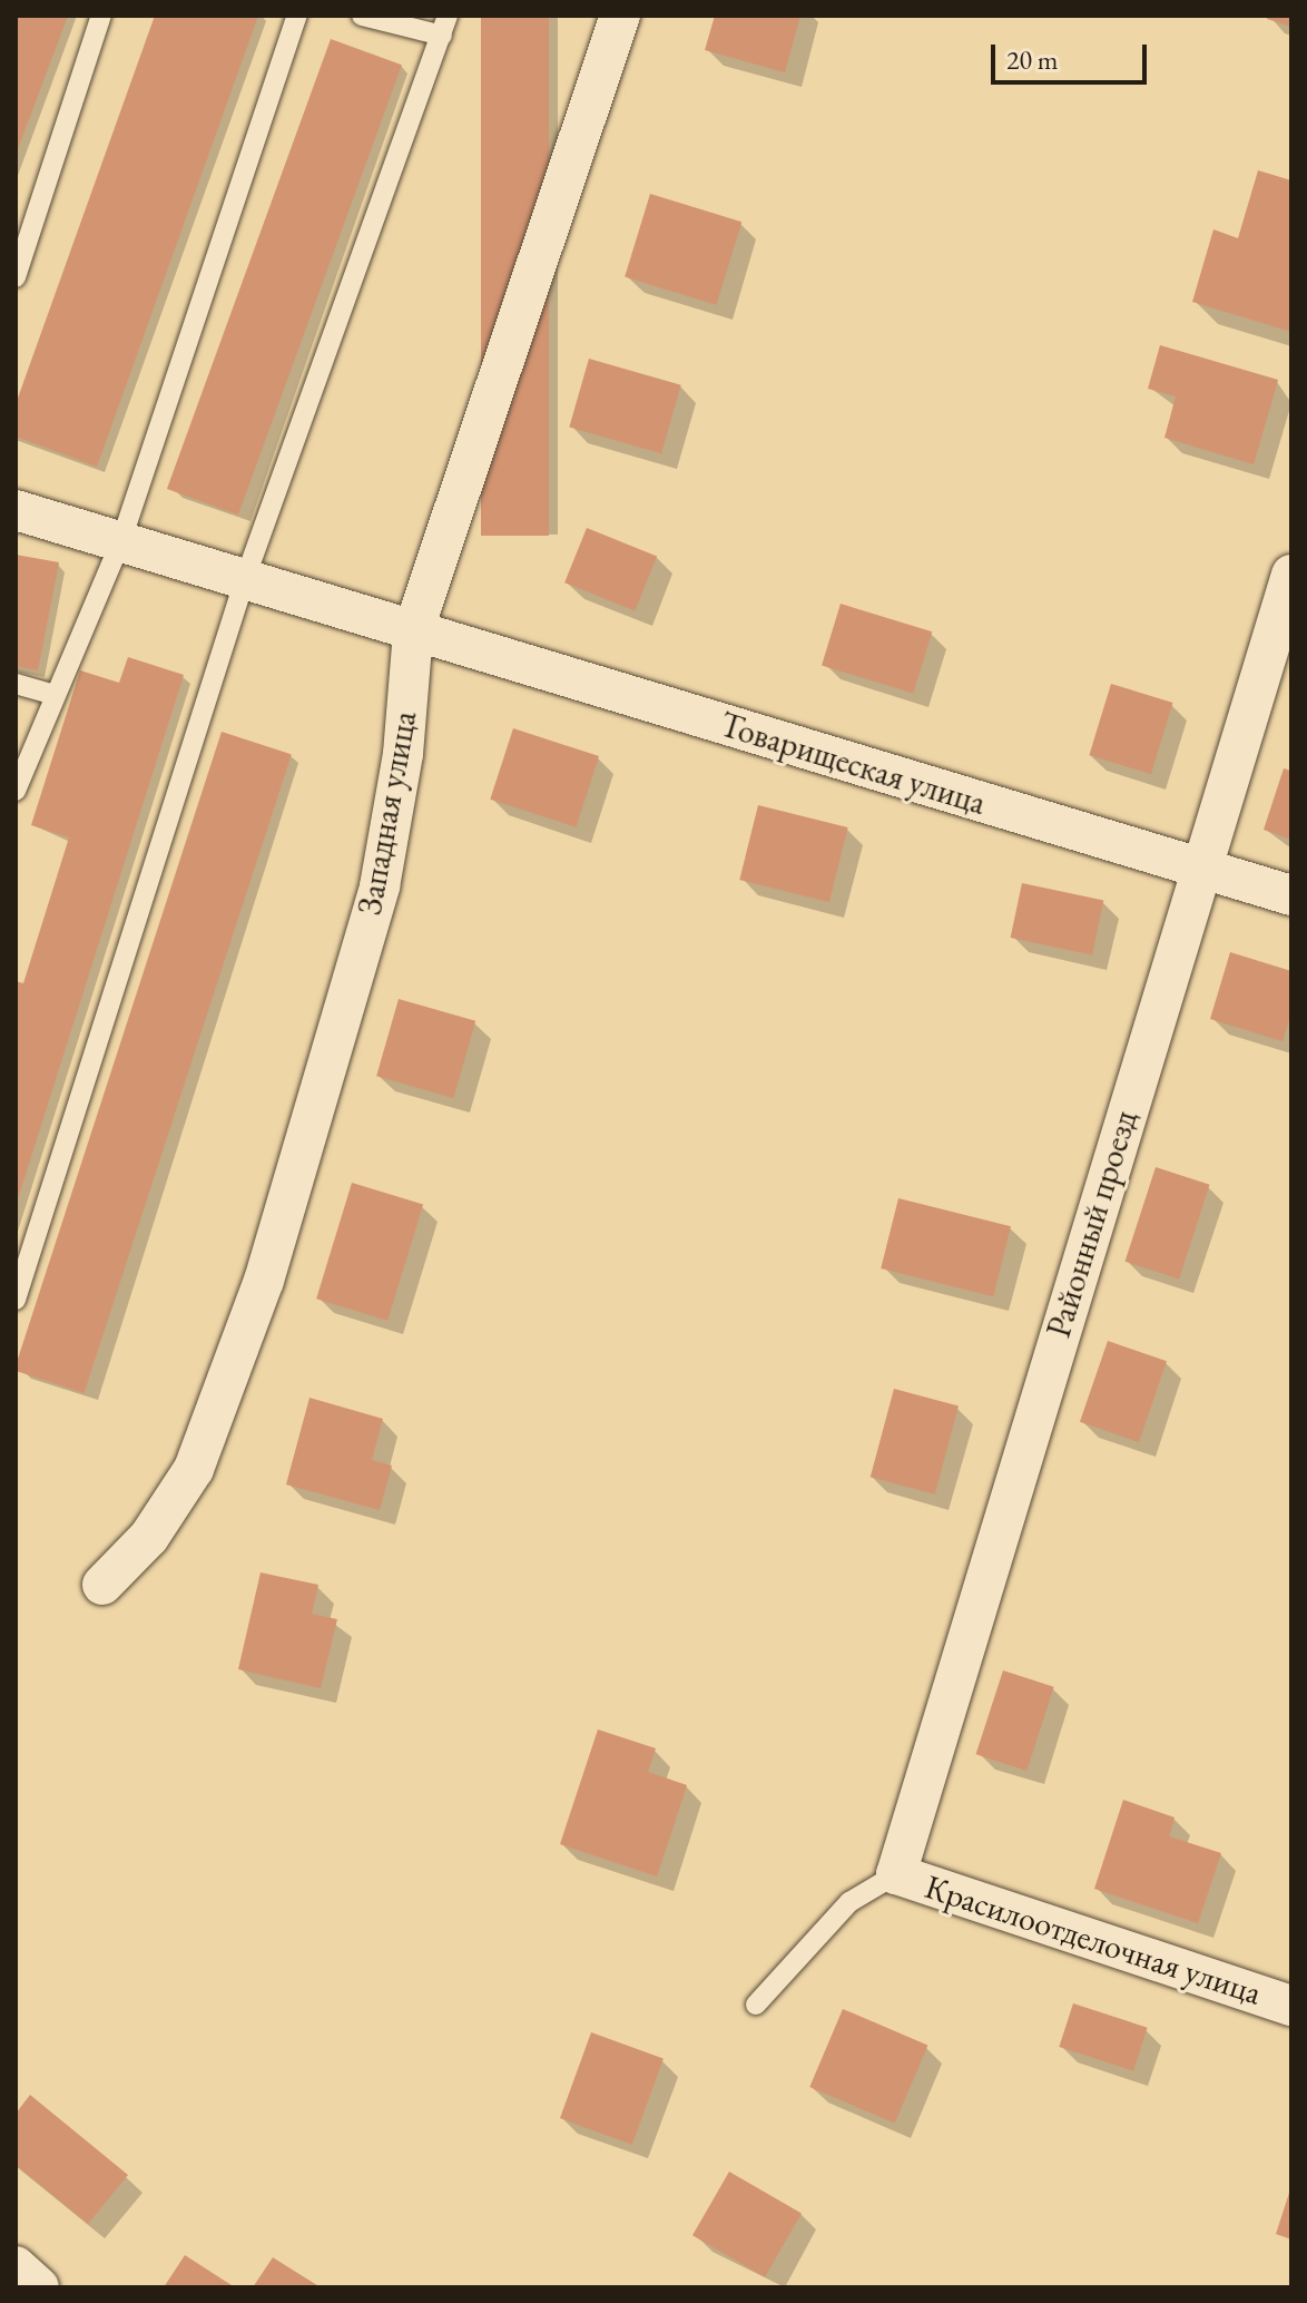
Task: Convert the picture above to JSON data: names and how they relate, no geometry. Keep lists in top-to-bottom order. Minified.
{"streets":{"street":["Товарищеская улица","Западная улица","Районный проезд","Красилоотделочная улица"]},"crossings":[["Товарищеская улица","Западная улица"],["Товарищеская улица","Районный проезд"],["Районный проезд","Красилоотделочная улица"]],"scale_bar":"20 m"}
